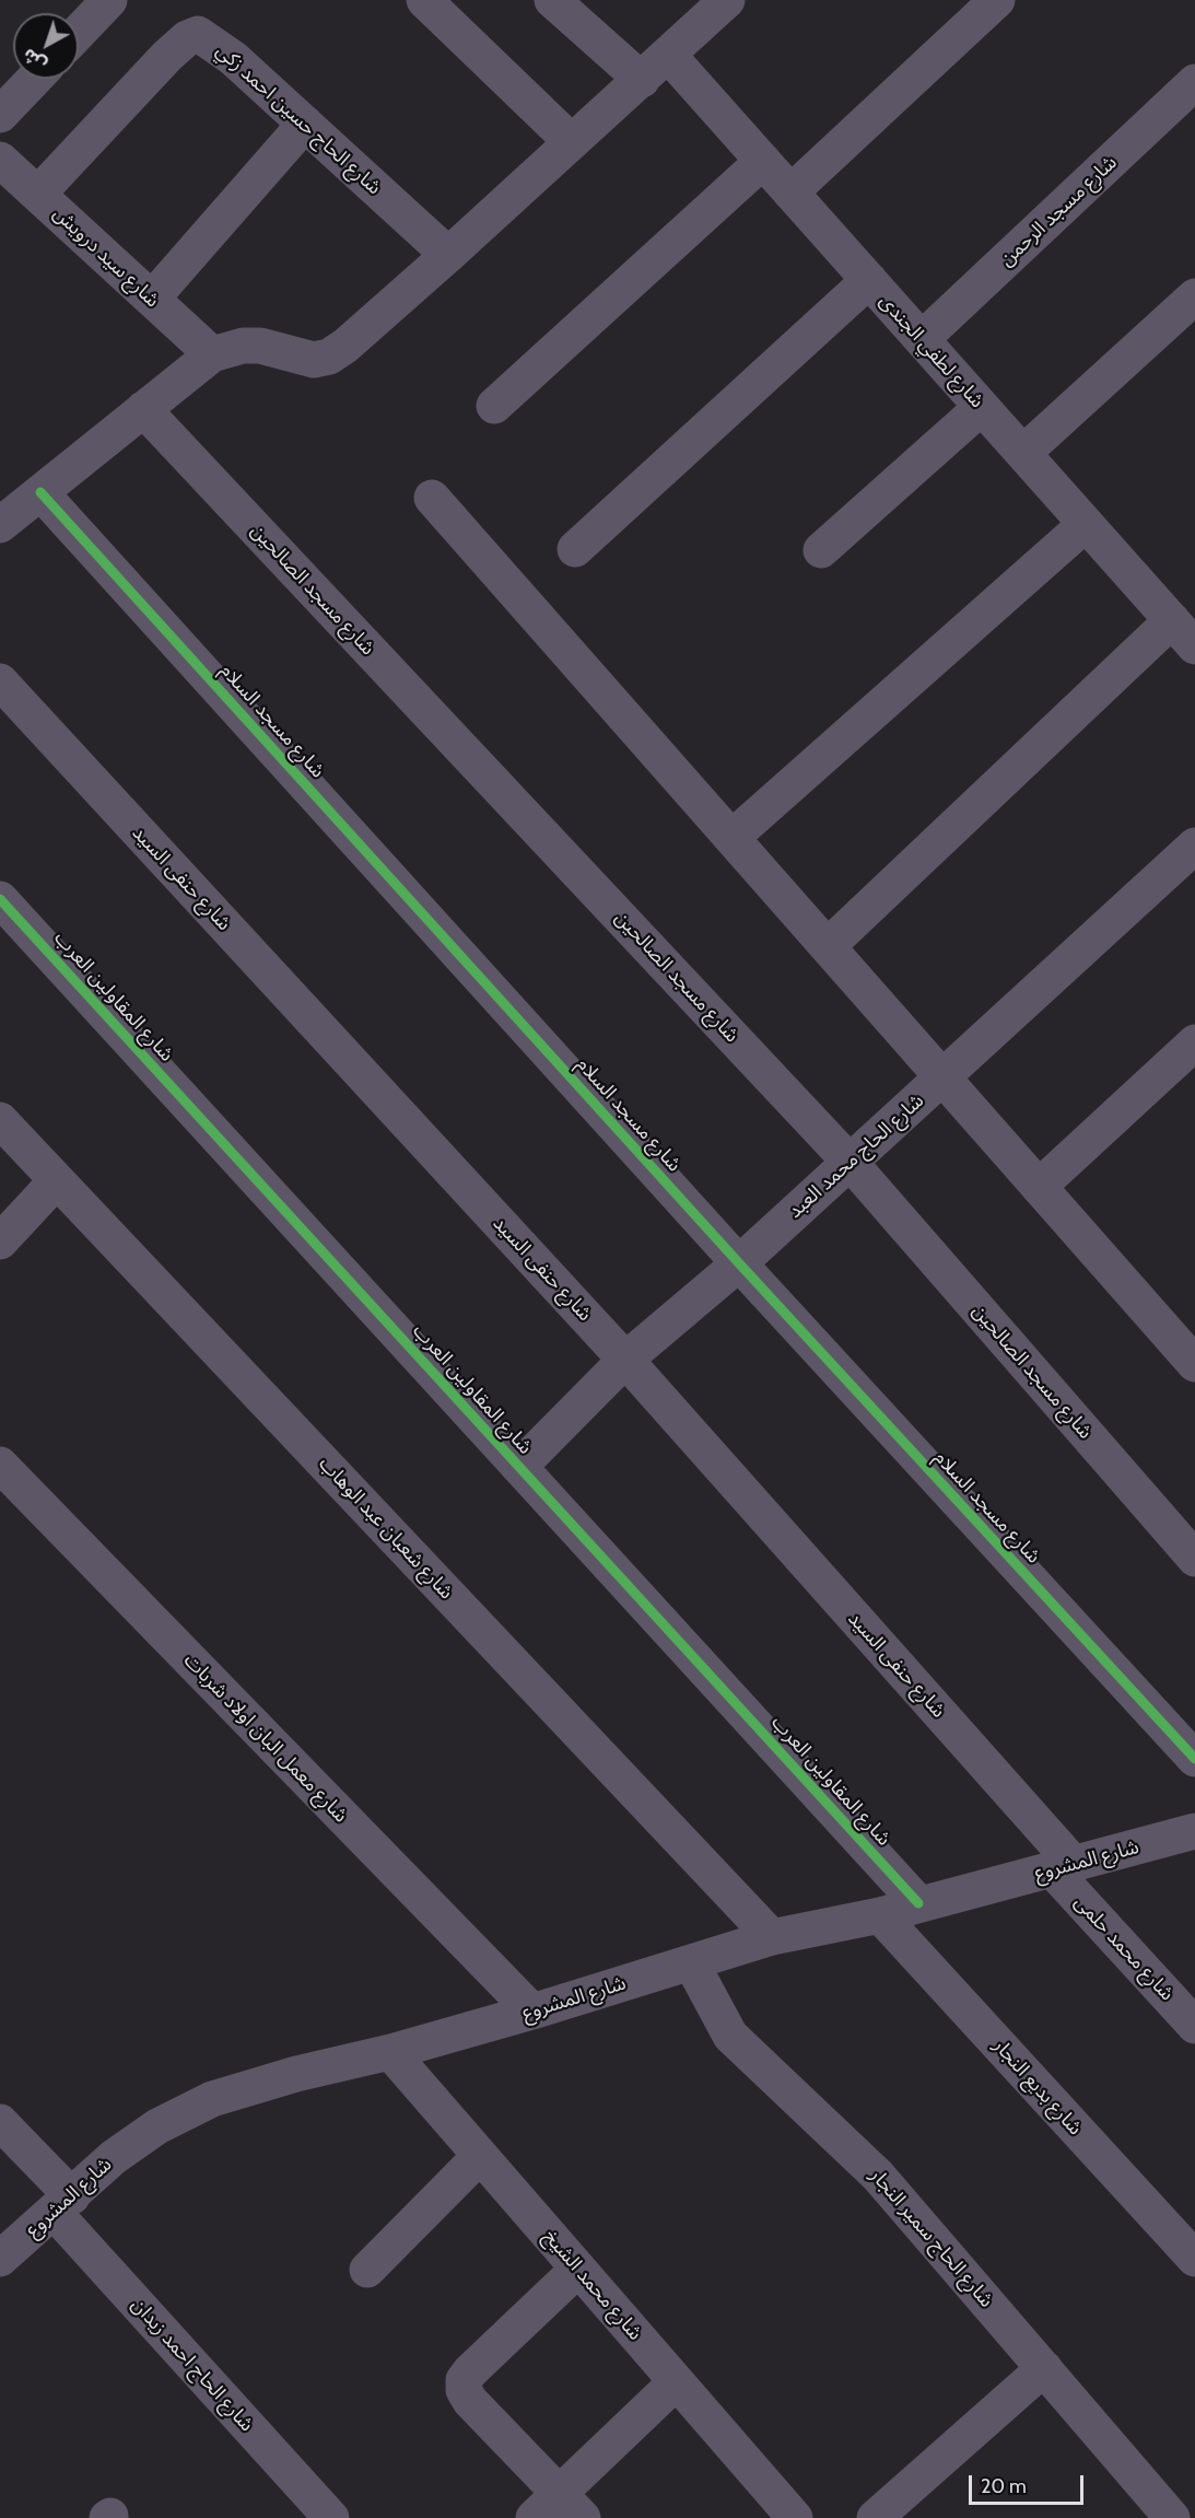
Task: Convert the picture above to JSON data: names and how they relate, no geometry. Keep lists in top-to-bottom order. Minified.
{"streets":{"street":["شارع الحاج حسين احمد زكي","شارع مسجد الرحمن","شارع سيد درويش","شارع لطفي الجندى","شارع مسجد الصالحين","شارع مسجد السلام","شارع حنفى السيد","شارع المقاولين العرب","شارع الحاج محمد العبد","شارع شعبان عبد الوهاب","شارع معمل البان اولاد شربات","شارع المشروع","شارع محمد حلمى","شارع بديع النجار","شارع الحاج سمير النجار","شارع محمد الشيخ","شارع الحاج احمد زيدان"]},"crossings":[["شارع الحاج حسين احمد زكي","شارع سيد درويش"],["شارع مسجد الرحمن","شارع لطفي الجندى"],["شارع مسجد الصالحين","شارع الحاج محمد العبد"],["شارع مسجد السلام","شارع الحاج محمد العبد"],["شارع حنفى السيد","شارع الحاج محمد العبد"],["شارع حنفى السيد","شارع المشروع"],["شارع حنفى السيد","شارع محمد حلمى"],["شارع المقاولين العرب","شارع الحاج محمد العبد"],["شارع المقاولين العرب","شارع المشروع"],["شارع شعبان عبد الوهاب","شارع المشروع"],["شارع معمل البان اولاد شربات","شارع المشروع"],["شارع المشروع","شارع محمد حلمى"],["شارع المشروع","شارع بديع النجار"],["شارع المشروع","شارع الحاج سمير النجار"],["شارع المشروع","شارع محمد الشيخ"],["شارع المشروع","شارع الحاج احمد زيدان"]],"scale_bar":"20 m","north":"bottom left"}
